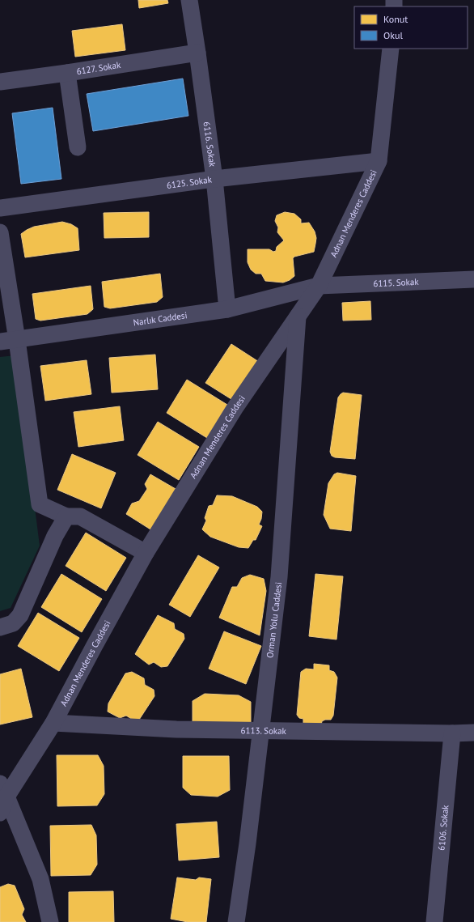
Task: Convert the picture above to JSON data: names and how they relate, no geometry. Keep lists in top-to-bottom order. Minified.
{"streets":{"street":["6127. Sokak","6116. Sokak","6125. Sokak","Adnan Menderes Caddesi","6115. Sokak","Narlık Caddesi","Orman Yolu Caddesi","6113. Sokak","6106. Sokak"]},"crossings":[["6127. Sokak","6116. Sokak"],["6116. Sokak","6125. Sokak"],["6116. Sokak","Narlık Caddesi"],["6125. Sokak","Adnan Menderes Caddesi"],["Adnan Menderes Caddesi","6115. Sokak"],["Adnan Menderes Caddesi","Narlık Caddesi"],["Adnan Menderes Caddesi","Orman Yolu Caddesi"],["Adnan Menderes Caddesi","6113. Sokak"],["6115. Sokak","Narlık Caddesi"],["Orman Yolu Caddesi","6113. Sokak"],["6113. Sokak","6106. Sokak"]],"legend":["Konut","Okul"]}
